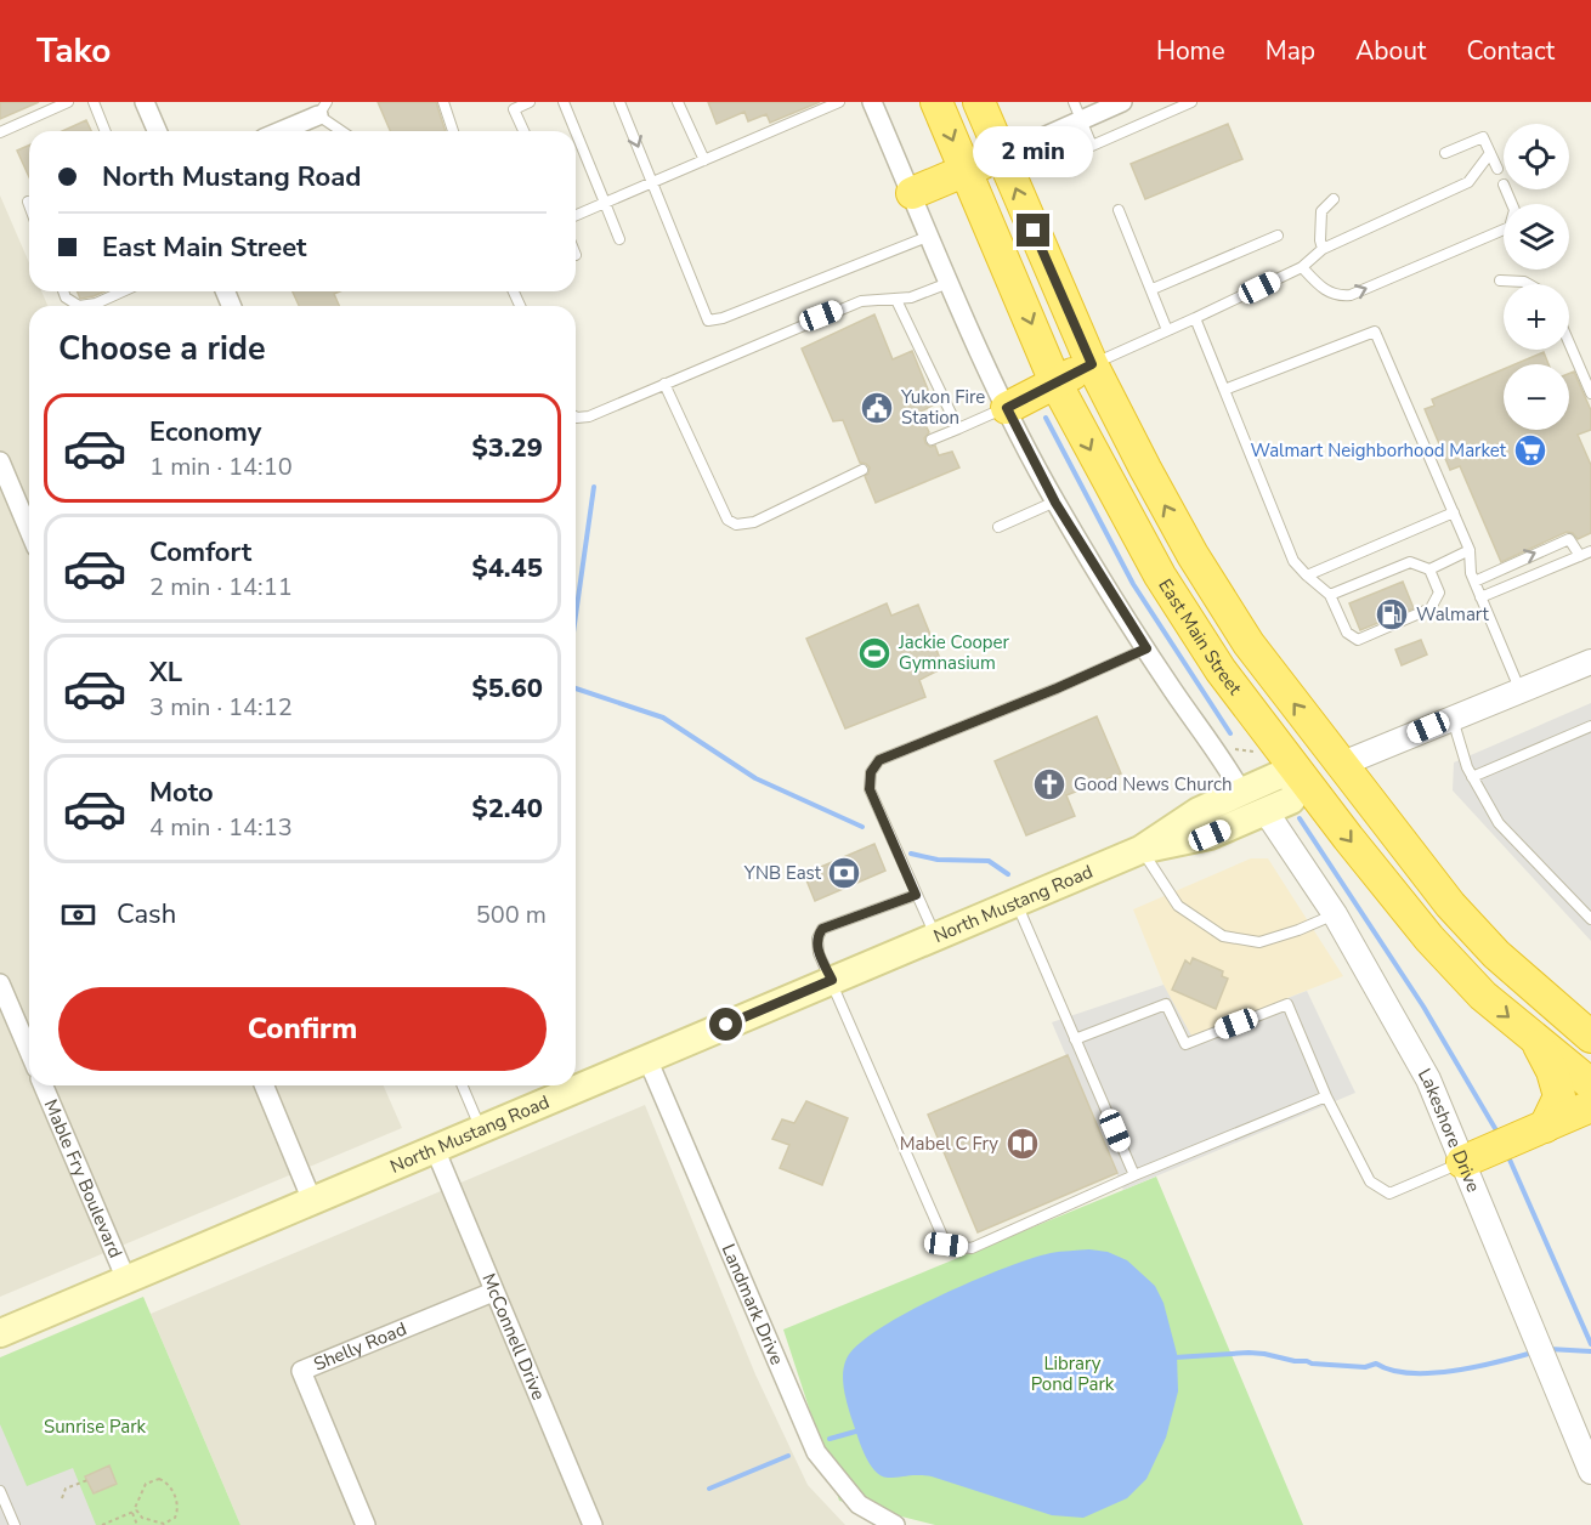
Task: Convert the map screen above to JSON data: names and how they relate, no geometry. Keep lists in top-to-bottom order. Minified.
{"streets":{"highway":["East Main Street"],"main road":["North Mustang Road"],"street":["Lakeshore Drive","Mable Fry Boulevard","Landmark Drive","McConnell Drive","Shelly Road"]},"crossings":[["East Main Street","North Mustang Road"],["North Mustang Road","Lakeshore Drive"],["North Mustang Road","Mable Fry Boulevard"],["North Mustang Road","Landmark Drive"],["North Mustang Road","McConnell Drive"],["McConnell Drive","Shelly Road"]],"parks":["Library Pond Park","Sunrise Park"],"places":{"public building":["Yukon Fire Station"],"supermarket":["Walmart Neighborhood Market"],"fuel station":["Walmart"],"sports":["Jackie Cooper Gymnasium"],"church":["Good News Church"],"bank":["YNB East"],"library":["Mabel C Fry"]},"page":{"header":"Tako","nav":["Home","Map","About","Contact"],"map_buttons":["+","−"],"bubble":"2 min","banner":["North Mustang Road","East Main Street"],"heading":"Choose a ride","list":[{"name":"Economy","note":"1 min · 14:10","value":"$3.29"},{"name":"Comfort","note":"2 min · 14:11","value":"$4.45"},{"name":"XL","note":"3 min · 14:12","value":"$5.60"},{"name":"Moto","note":"4 min · 14:13","value":"$2.40"}],"pay":["Cash","500 m"],"buttons":"Confirm"}}
